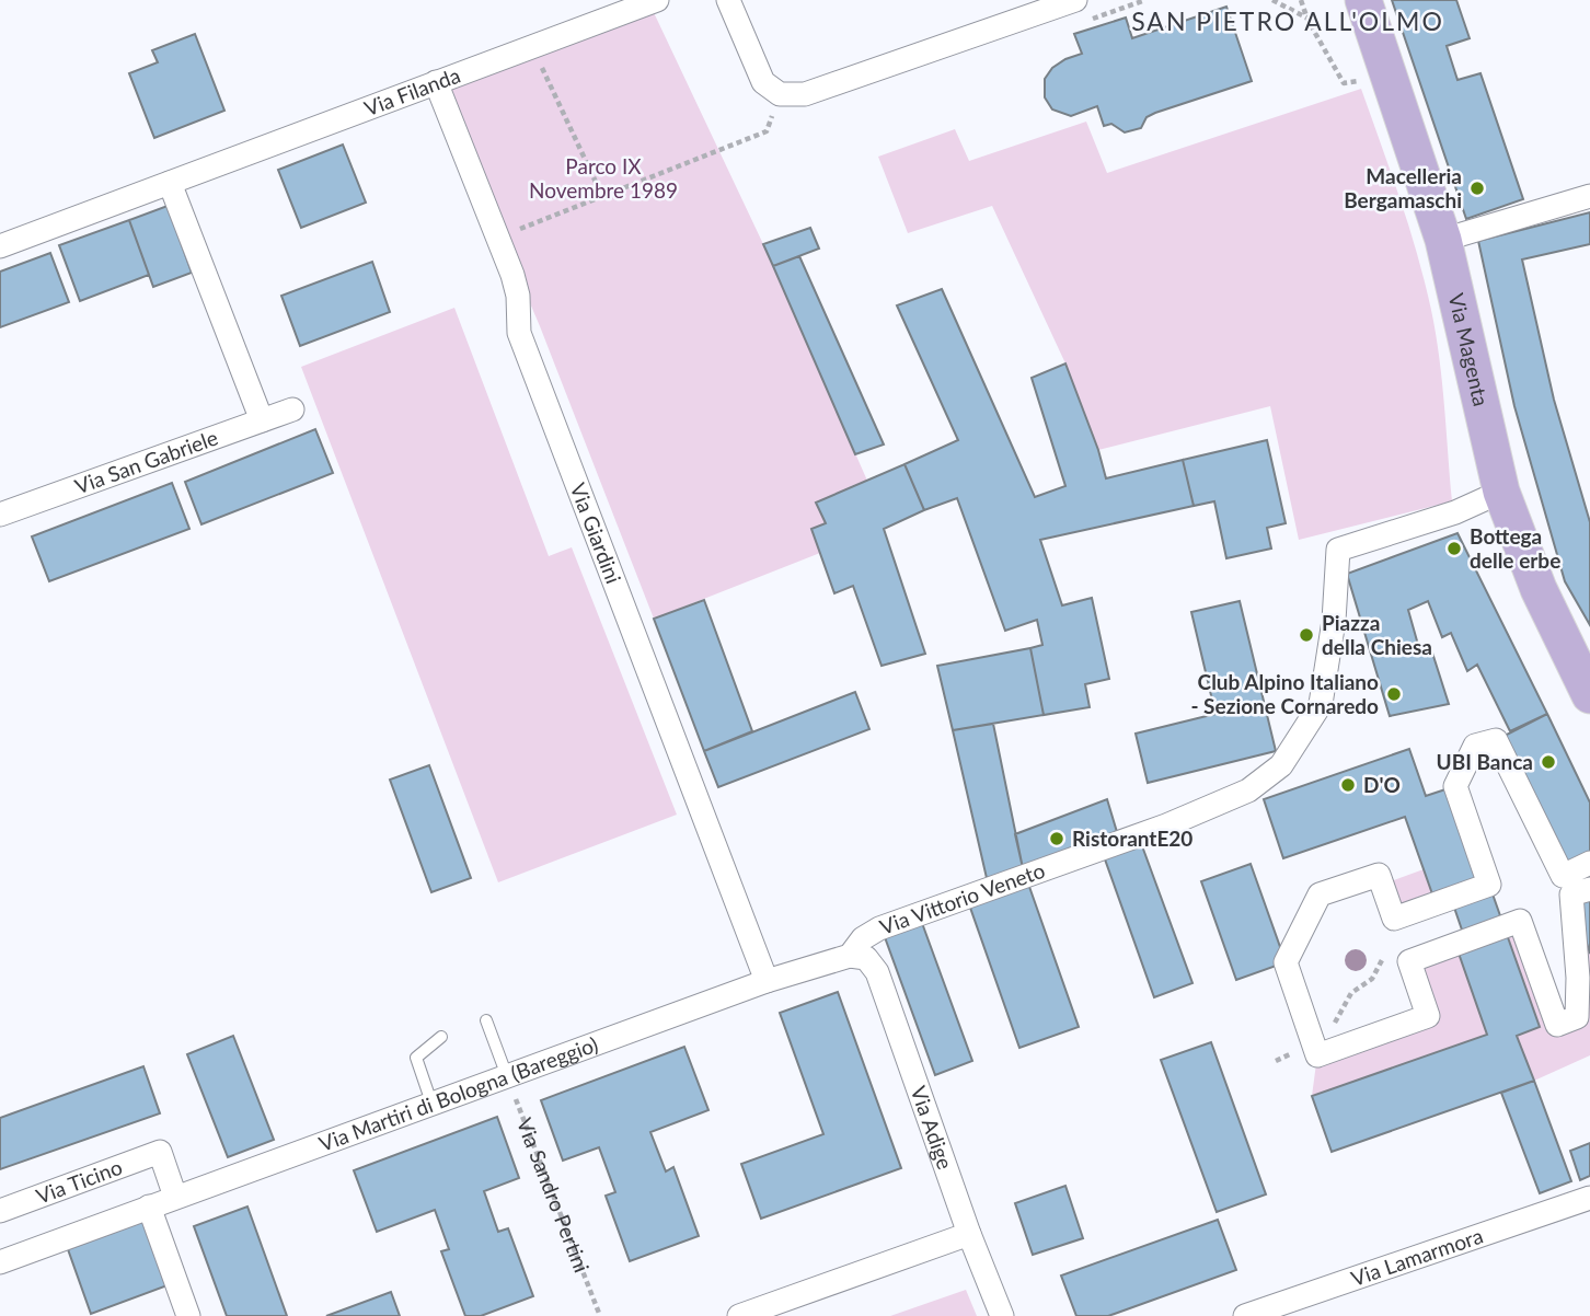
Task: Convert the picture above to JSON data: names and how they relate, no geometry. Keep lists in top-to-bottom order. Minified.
{"streets":{"main road":["Via Magenta"],"street":["Via Filanda","Via San Gabriele","Via Giardini","Via Vittorio Veneto","Via Martiri di Bologna (Bareggio)","Via Adige","Via Ticino","Via Lamarmora"],"path":["Via Sandro Pertini"]},"crossings":[["Via Filanda","Via Giardini"],["Via Magenta","Via Vittorio Veneto"],["Via Giardini","Via Vittorio Veneto"],["Via Giardini","Via Martiri di Bologna (Bareggio)"],["Via Vittorio Veneto","Via Martiri di Bologna (Bareggio)"],["Via Vittorio Veneto","Via Adige"],["Via Martiri di Bologna (Bareggio)","Via Ticino"],["Via Martiri di Bologna (Bareggio)","Via Sandro Pertini"]],"districts":["SAN PIETRO ALL'OLMO"],"parks":["Parco IX Novembre 1989"],"places":["Macelleria Bergamaschi","Bottega delle erbe","Piazza della Chiesa","Club Alpino Italiano - Sezione Cornaredo","UBI Banca","D'O","RistorantE20"]}
